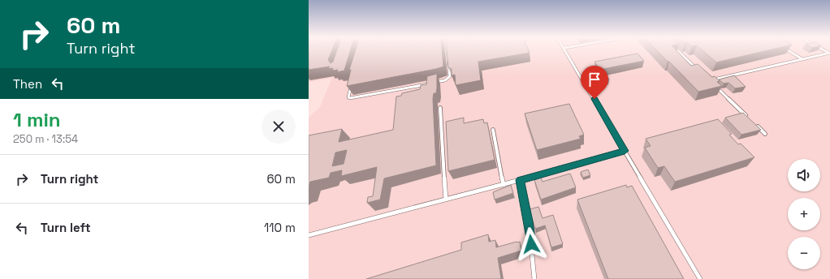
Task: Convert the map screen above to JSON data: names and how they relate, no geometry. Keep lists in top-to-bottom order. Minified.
{"page":{"turn":["60 m","Turn right"],"then":"Then","heading":["1 min","250 m · 13:54"],"list":[{"name":"Turn right","value":"60 m"},{"name":"Turn left","value":"110 m"}],"map_buttons":["+","−"]}}
